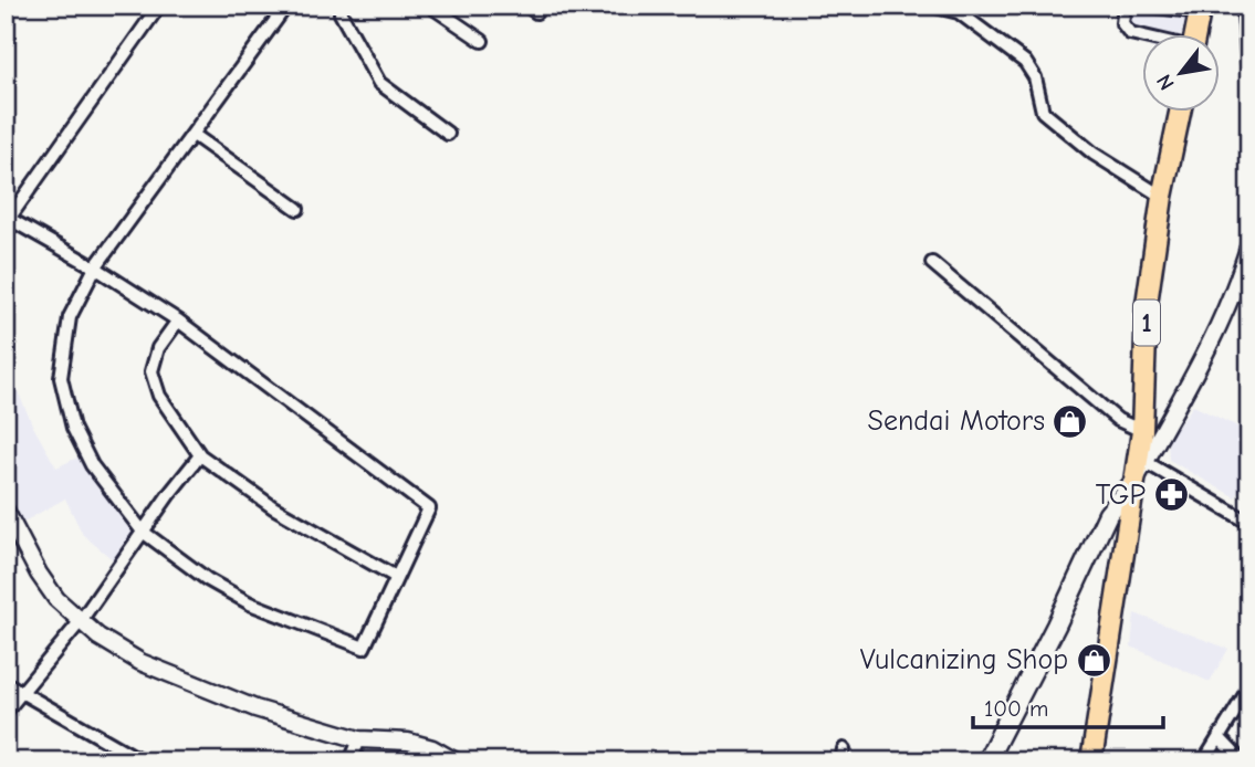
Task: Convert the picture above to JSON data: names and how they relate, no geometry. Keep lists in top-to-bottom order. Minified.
{"streets":{"main road":["1"]},"places":{"shop":["Sendai Motors","Vulcanizing Shop"],"pharmacy":["TGP"]},"scale_bar":"100 m","north":"bottom left"}
